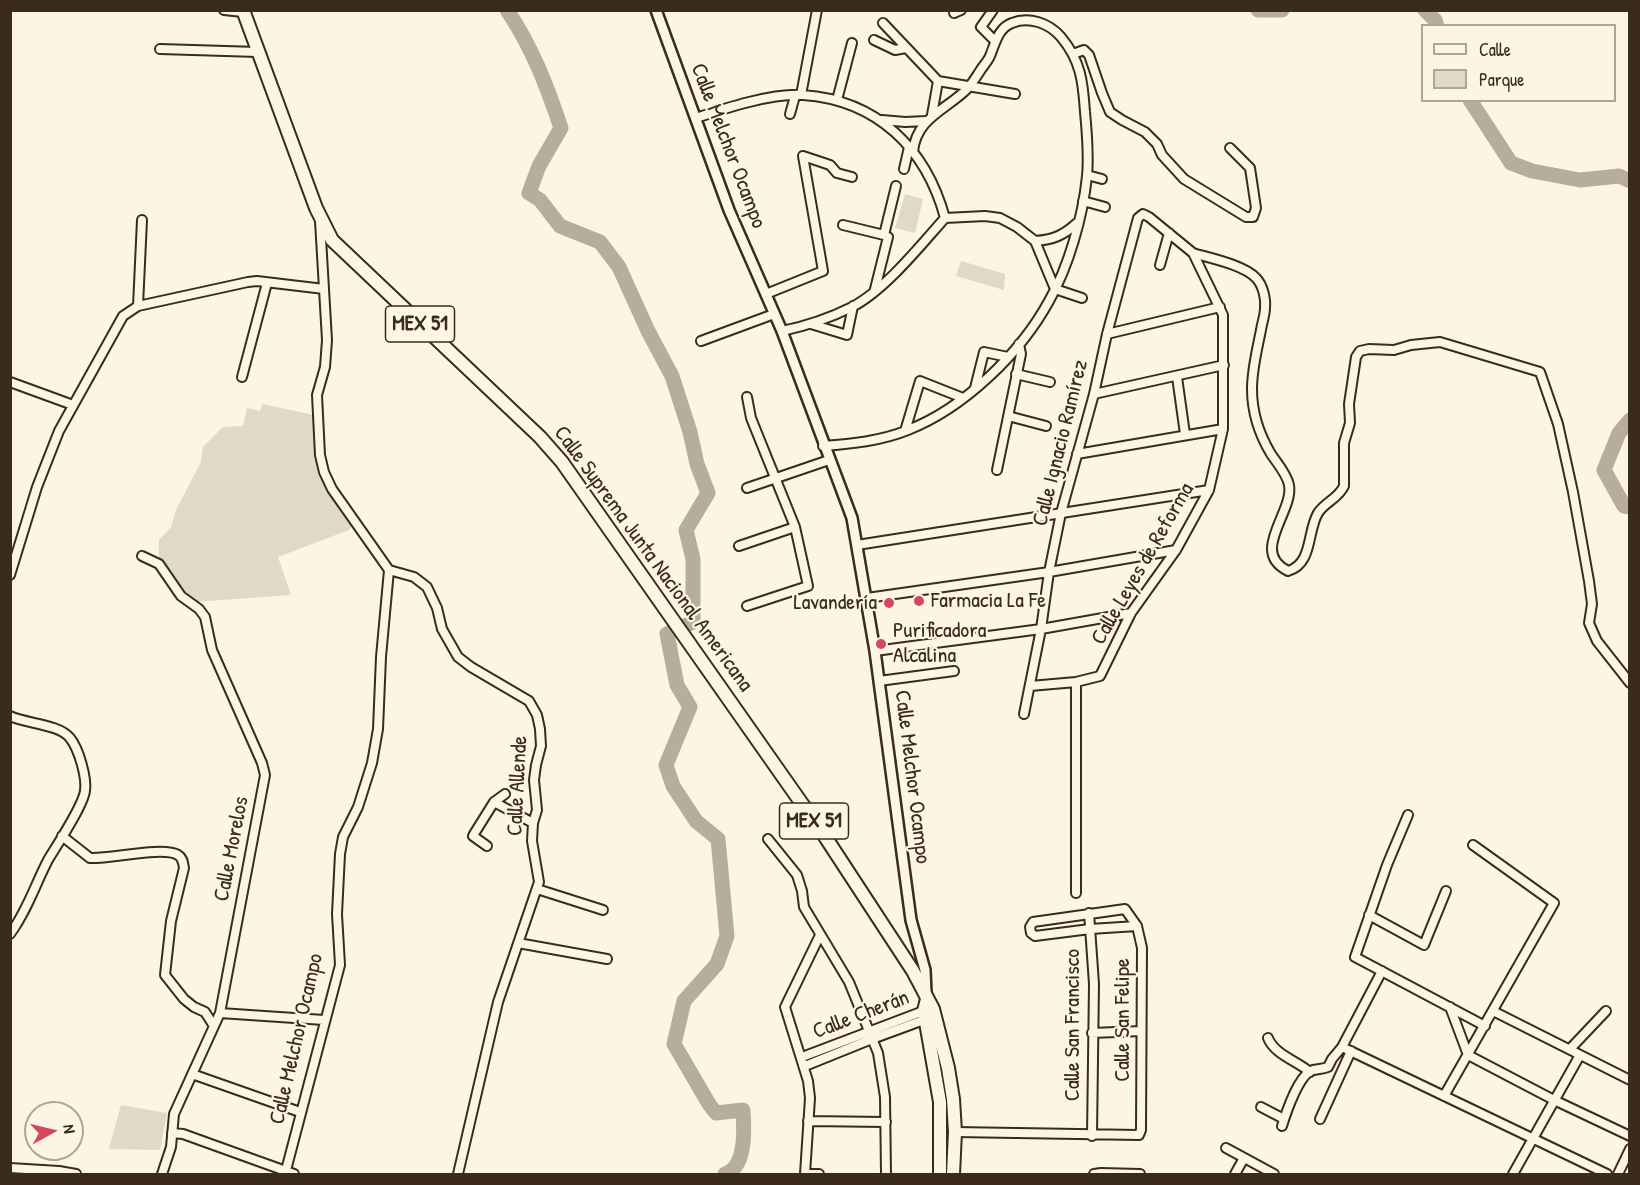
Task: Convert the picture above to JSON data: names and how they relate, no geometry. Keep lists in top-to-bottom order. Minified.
{"streets":{"main road":["MEX 51","Calle Suprema Junta Nacional Americana"],"street":["Calle Melchor Ocampo","Calle Ignacio Ramírez","Calle Leyes de Reforma","Calle Allende","Calle Morelos","Calle Cherán","Calle San Felipe","Calle San Francisco"]},"crossings":[["Calle Melchor Ocampo","Calle Suprema Junta Nacional Americana"],["Calle Melchor Ocampo","Calle Allende"],["Calle Melchor Ocampo","Calle Cherán"],["Calle Ignacio Ramírez","Calle Leyes de Reforma"],["Calle Suprema Junta Nacional Americana","Calle Cherán"],["Calle San Felipe","Calle San Francisco"]],"places":["Farmacia La Fe","Lavandería","Purificadora Alcalina"],"legend":["Calle","Parque"],"north":"right"}
